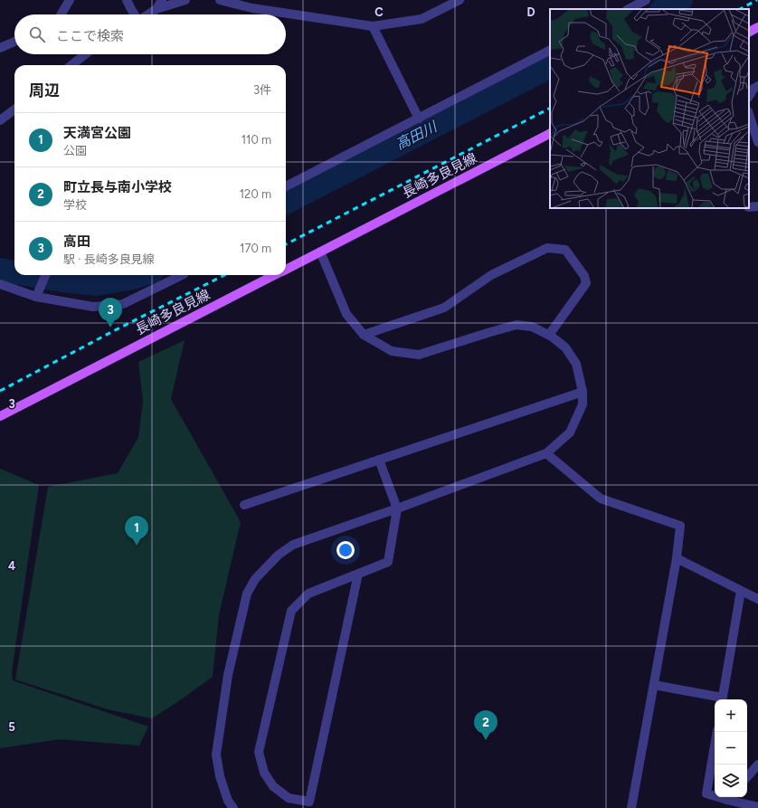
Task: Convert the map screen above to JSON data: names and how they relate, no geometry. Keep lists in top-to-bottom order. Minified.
{"streets":{"main road":["長崎多良見線"]},"water":["高田川"],"page":{"search":"ここで検索","heading":["周辺","3件"],"list":[{"mark":"1","name":"天満宮公園","note":"公園","value":"110 m"},{"mark":"2","name":"町立長与南小学校","note":"学校","value":"120 m"},{"mark":"3","name":"高田","note":"駅 · 長崎多良見線","value":"170 m"}],"pins":["3","1","2"],"map_buttons":["+","−"]},"grid":{"columns":["C","D"],"rows":["3","4","5"]}}
